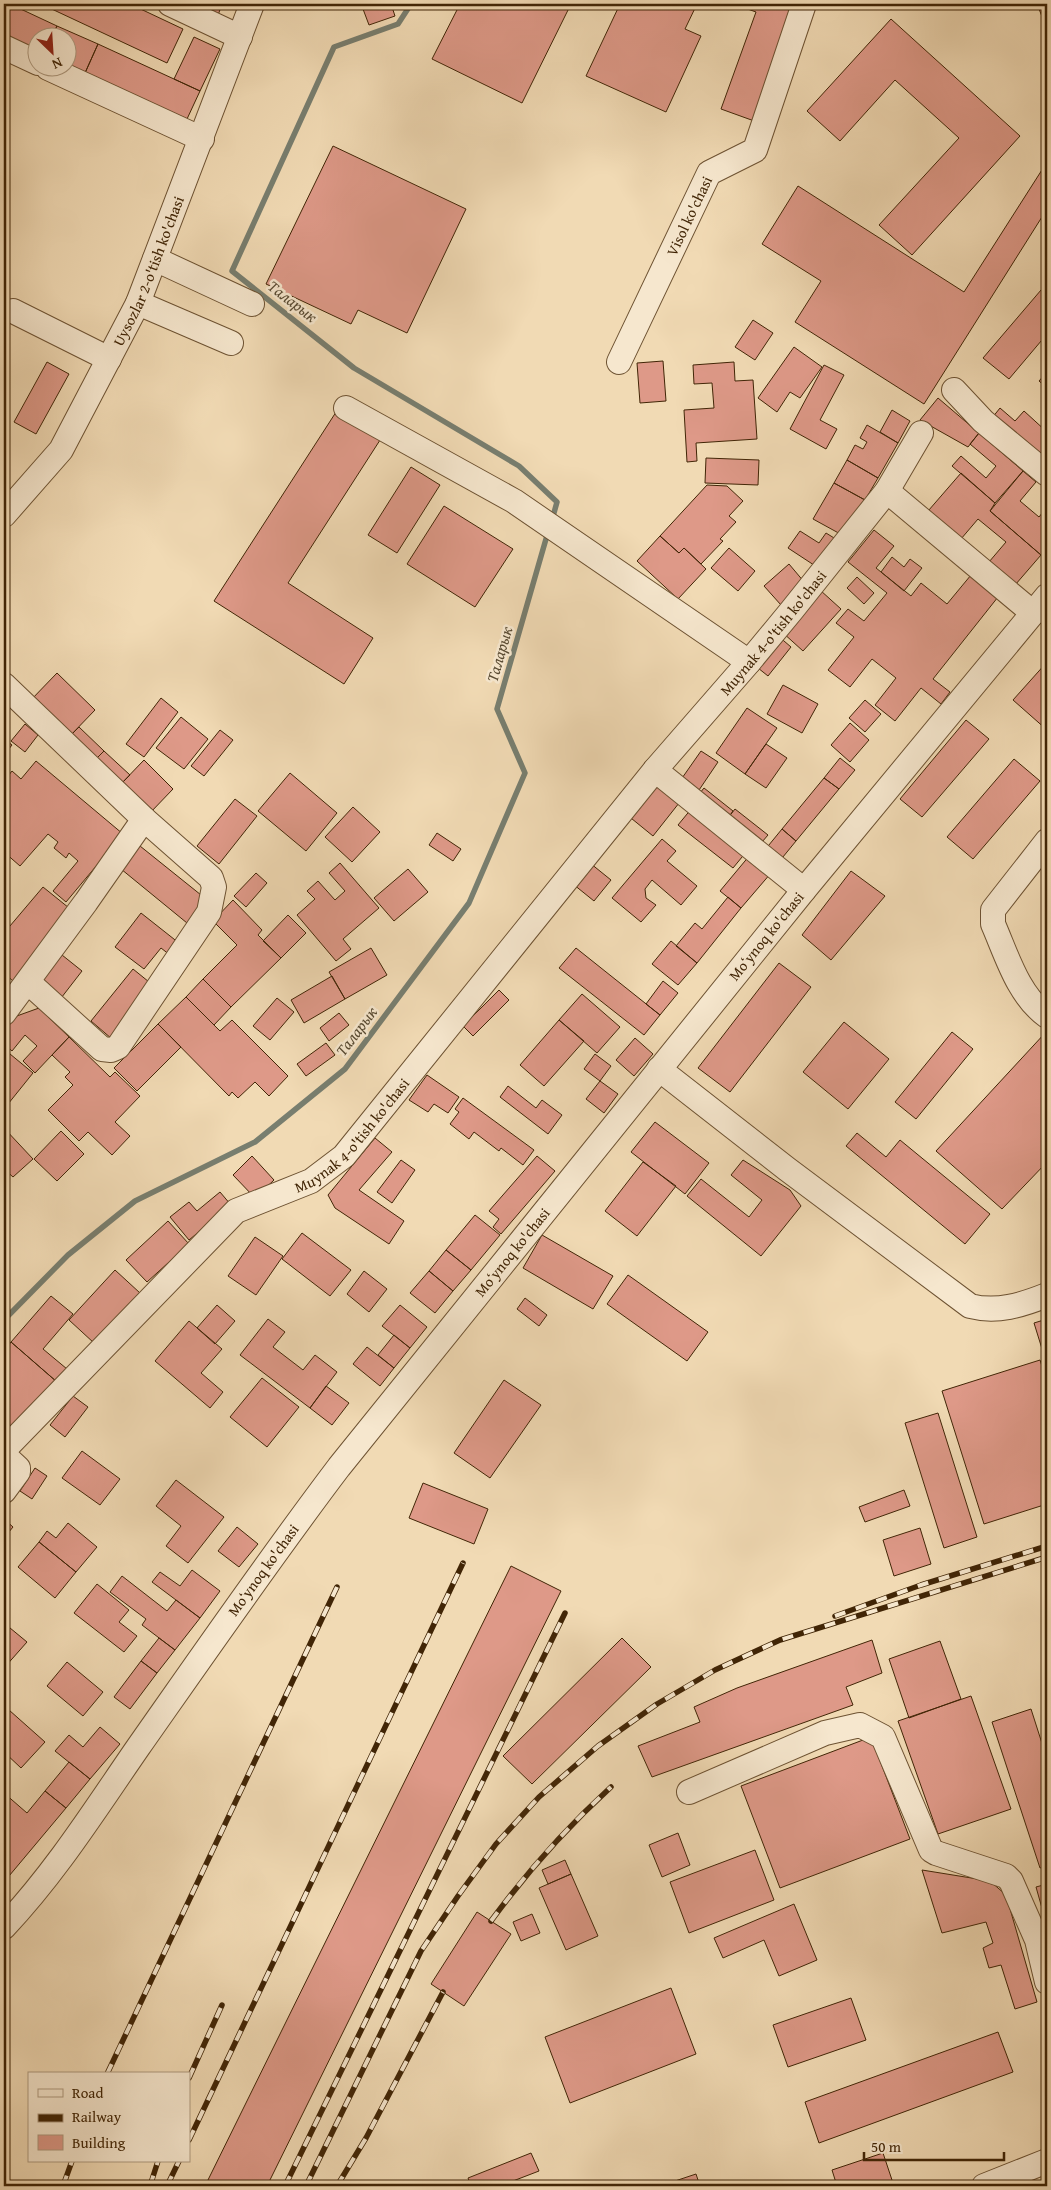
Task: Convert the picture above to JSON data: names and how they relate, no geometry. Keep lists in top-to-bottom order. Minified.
{"streets":{"street":["Visol ko'chasi","Uysozlar 2-o'tish ko'chasi","Muynak 4-o'tish ko'chasi","Moʻynoq ko'chasi"]},"water":["Таларык"],"legend":["Road","Railway","Building"],"scale_bar":"50 m","north":"bottom right"}
